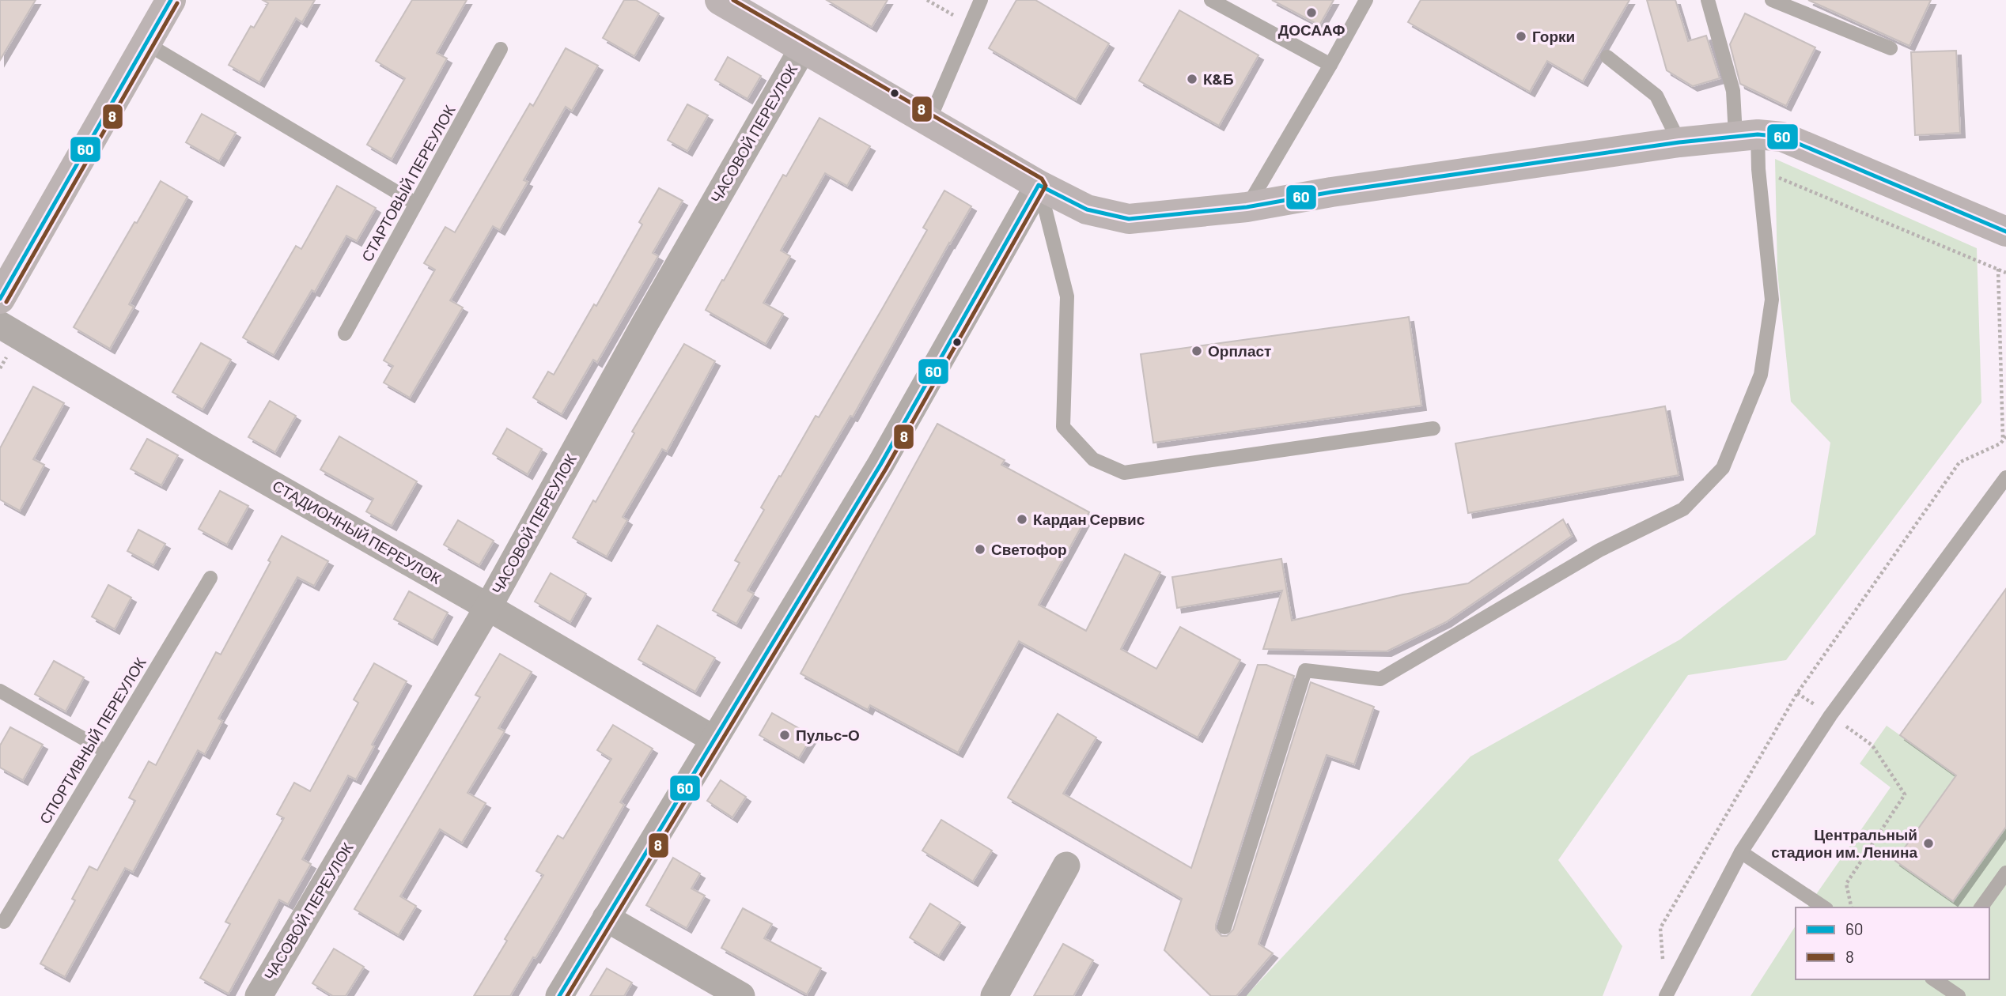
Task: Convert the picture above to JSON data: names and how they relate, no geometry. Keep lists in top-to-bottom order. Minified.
{"streets":{"street":["ЧАСОВОЙ ПЕРЕУЛОК","СТАДИОННЫЙ ПЕРЕУЛОК"],"lane":["СТАРТОВЫЙ ПЕРЕУЛОК","СПОРТИВНЫЙ ПЕРЕУЛОК"]},"crossings":[["ЧАСОВОЙ ПЕРЕУЛОК","СТАДИОННЫЙ ПЕРЕУЛОК"]],"places":["ДОСААФ","Горки","К&Б","Орпласт","Кардан Сервис","Светофор","Пульс-О","Центральный стадион им. Ленина"],"lines":["transit line 60","transit line 8"],"legend":["60","8"]}
